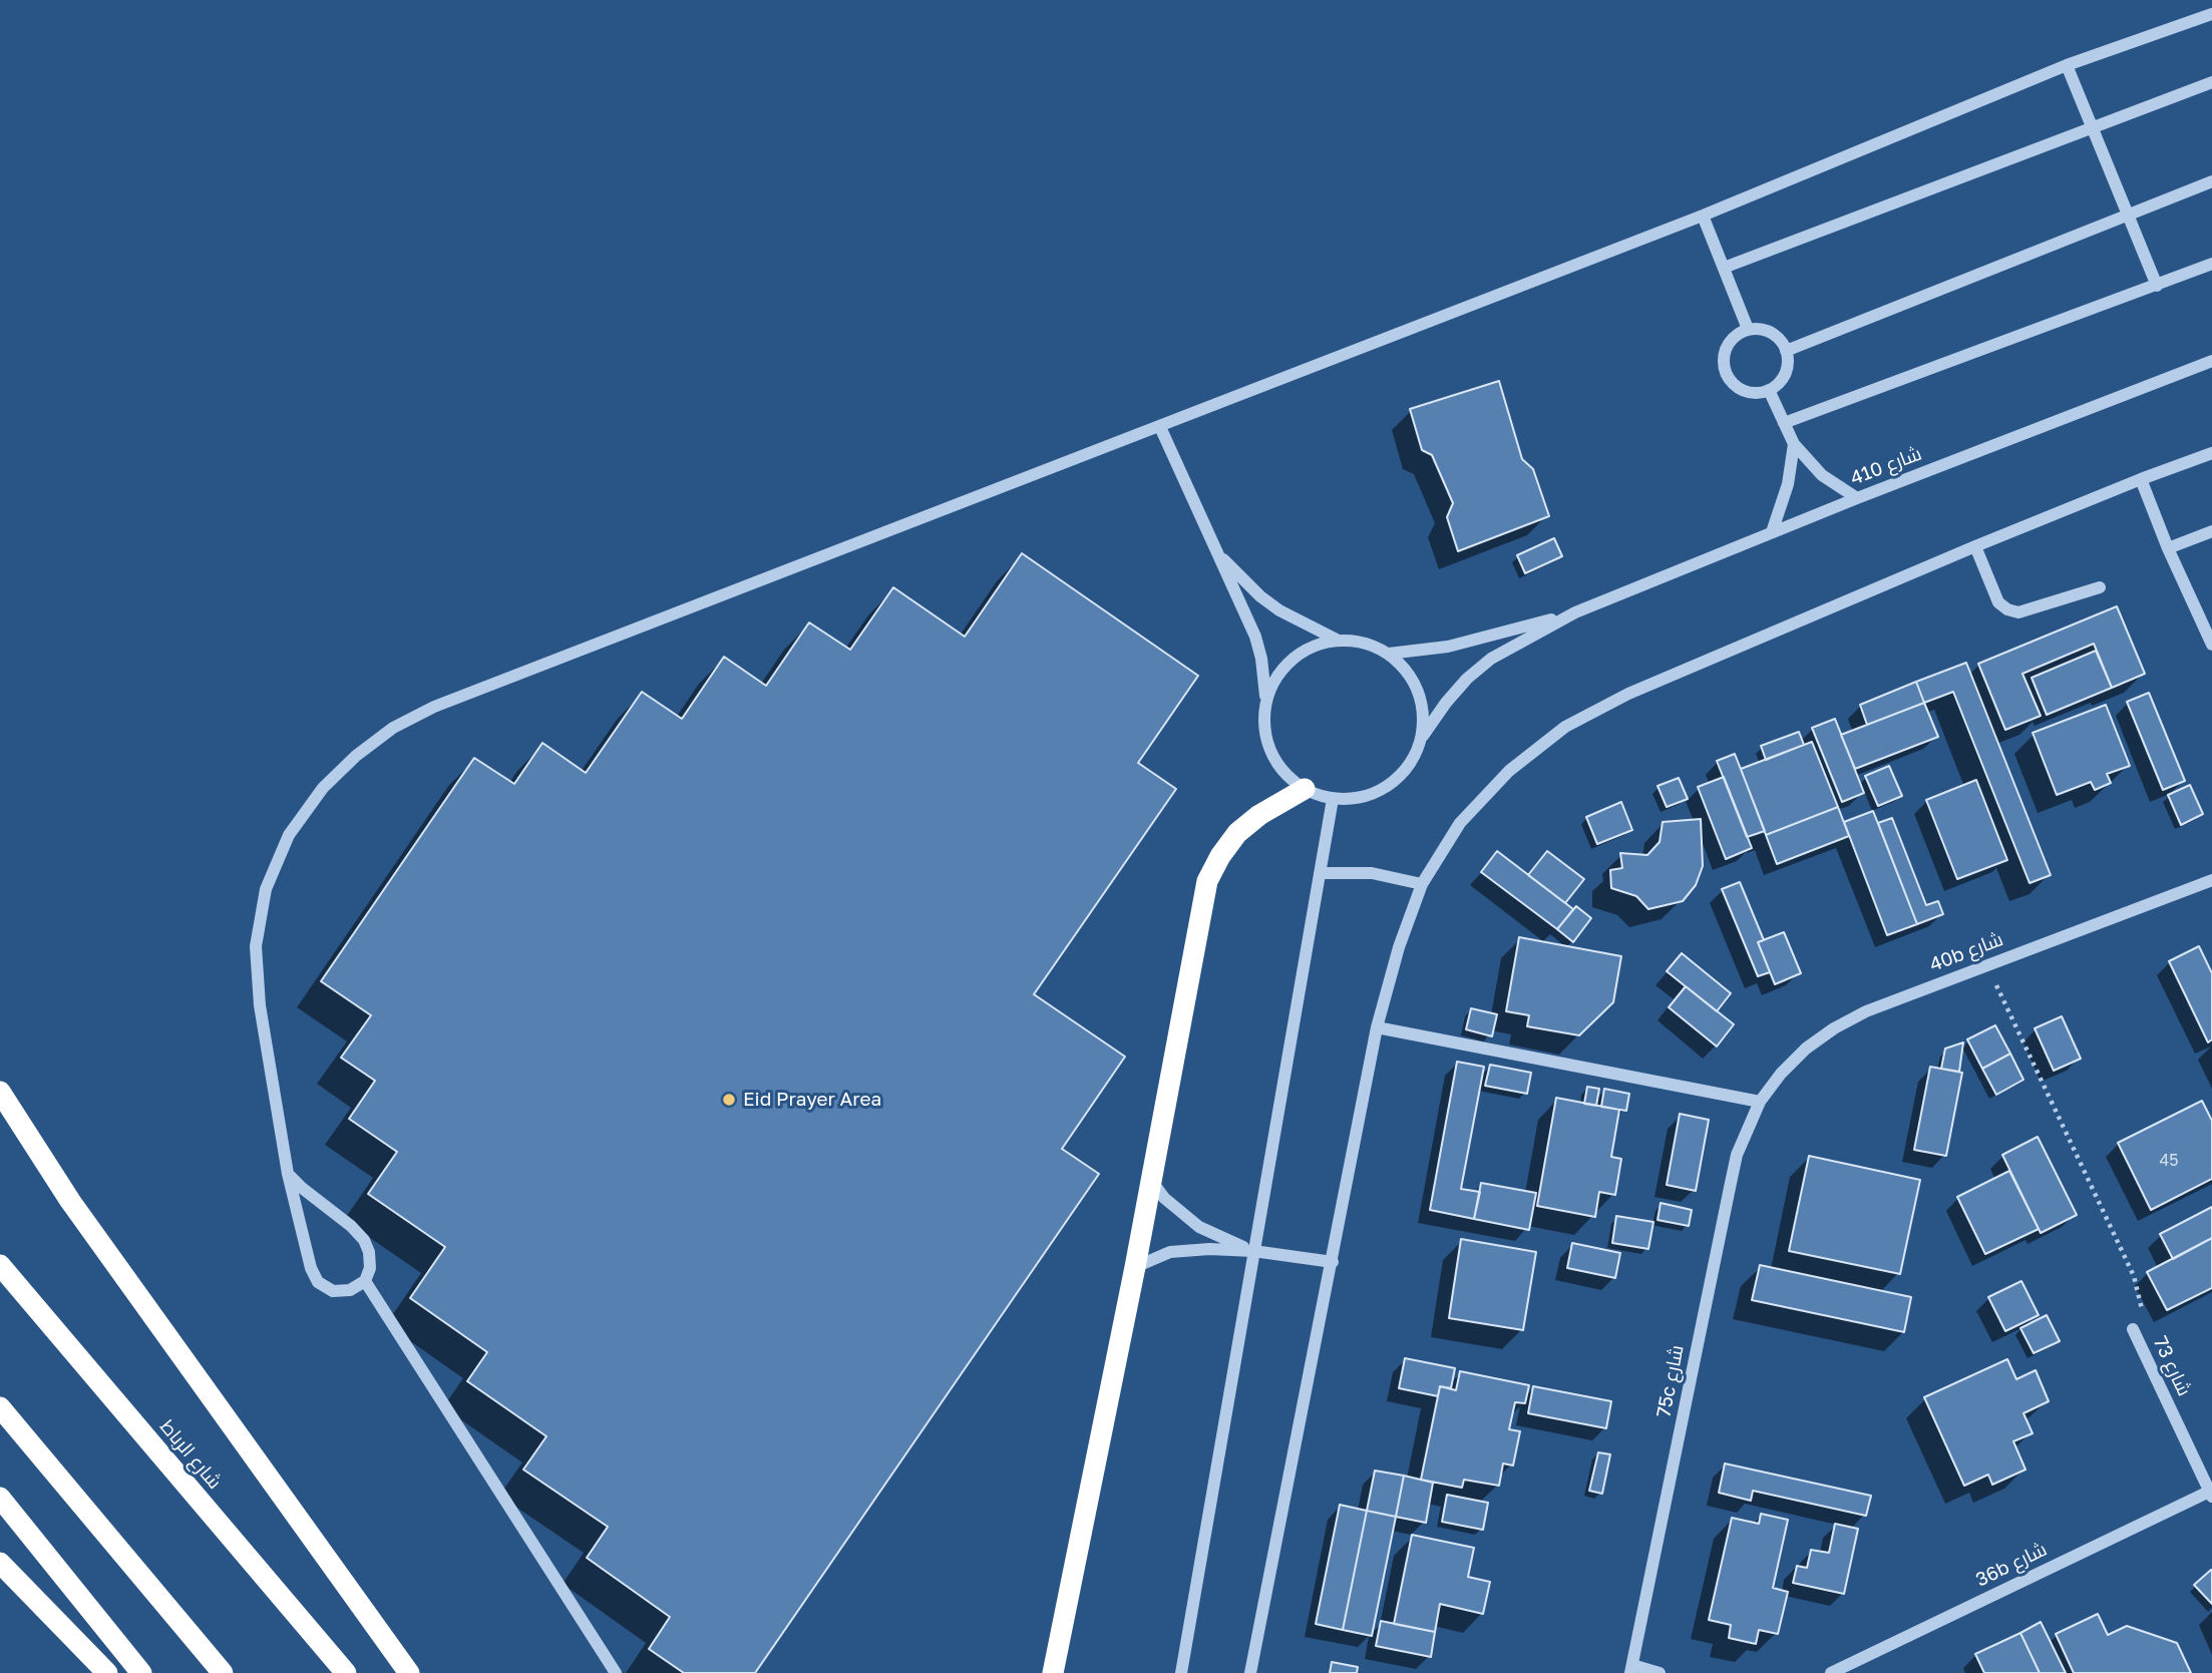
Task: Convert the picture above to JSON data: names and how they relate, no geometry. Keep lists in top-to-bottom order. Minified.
{"streets":{"highway":["شارع الرباط"],"street":["شارع 410","40b شارع","شارع 73","75c شارع","36b شارع"]},"crossings":[["40b شارع","75c شارع"],["شارع 73","36b شارع"]],"places":["Eid Prayer Area"],"house_numbers":["45"]}
